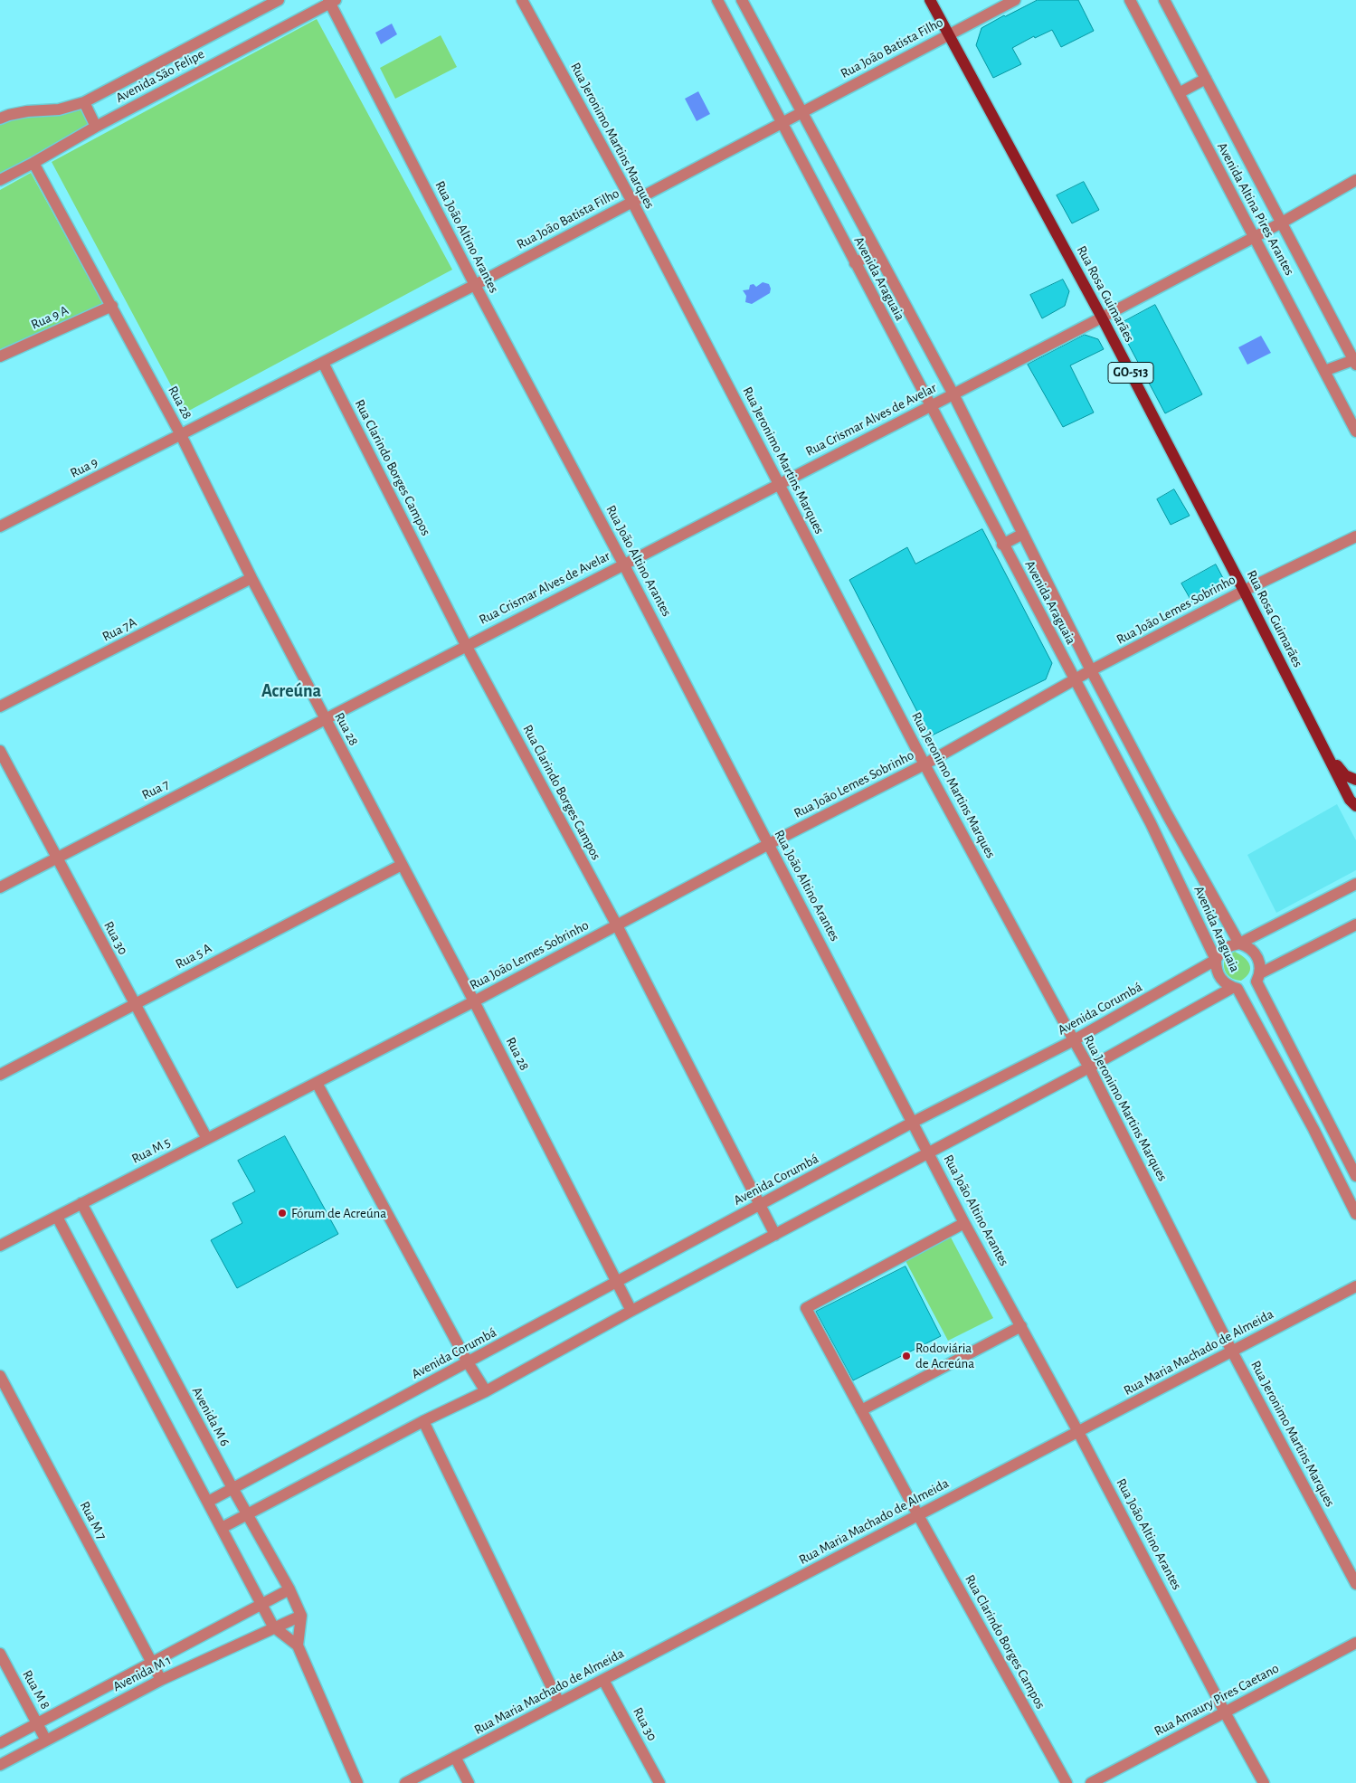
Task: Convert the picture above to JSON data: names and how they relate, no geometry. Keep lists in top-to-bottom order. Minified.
{"streets":{"main road":["Rua Rosa Guimarães","GO-513"],"street":["Rua João Batista Filho","Avenida São Felipe","Rua Jeronimo Martins Marques","Avenida Altina Pires Arantes","Rua João Altino Arantes","Avenida Araguaia","Rua 9 A","Rua 28","Rua Crismar Alves de Avelar","Rua 9","Rua Clarindo Borges Campos","Rua João Lemes Sobrinho","Rua 7A","Rua 7","Rua 30","Rua 5 A","Avenida Corumbá","Rua M 5","Rua Maria Machado de Almeida","Avenida M 6","Rua M 7","Avenida M 1","Rua M 8","Rua Amaury Pires Caetano"]},"crossings":[["Rua João Batista Filho","Rua Jeronimo Martins Marques"],["Rua João Batista Filho","Rua João Altino Arantes"],["Rua João Batista Filho","Avenida Araguaia"],["Rua João Batista Filho","Rua Rosa Guimarães"],["Rua João Batista Filho","Rua 28"],["Rua João Batista Filho","Rua 9"],["Rua João Batista Filho","Rua Clarindo Borges Campos"],["Avenida São Felipe","Rua João Altino Arantes"],["Avenida São Felipe","Rua 28"],["Rua Jeronimo Martins Marques","Rua Crismar Alves de Avelar"],["Rua Jeronimo Martins Marques","Rua João Lemes Sobrinho"],["Rua Jeronimo Martins Marques","Avenida Corumbá"],["Rua Jeronimo Martins Marques","Rua Maria Machado de Almeida"],["Avenida Altina Pires Arantes","Rua Crismar Alves de Avelar"],["Rua João Altino Arantes","Rua Crismar Alves de Avelar"],["Rua João Altino Arantes","Rua Clarindo Borges Campos"],["Rua João Altino Arantes","Rua João Lemes Sobrinho"],["Rua João Altino Arantes","Avenida Corumbá"],["Rua João Altino Arantes","Rua Maria Machado de Almeida"],["Rua João Altino Arantes","Rua Amaury Pires Caetano"],["Avenida Araguaia","Rua Crismar Alves de Avelar"],["Avenida Araguaia","Rua João Lemes Sobrinho"],["Avenida Araguaia","Avenida Corumbá"],["Rua Rosa Guimarães","Rua Crismar Alves de Avelar"],["Rua Rosa Guimarães","Rua João Lemes Sobrinho"],["Rua 9 A","Rua 28"],["Rua 28","Rua Crismar Alves de Avelar"],["Rua 28","Rua 9"],["Rua 28","Rua João Lemes Sobrinho"],["Rua 28","Rua 7A"],["Rua 28","Rua 7"],["Rua 28","Rua 5 A"],["Rua 28","Avenida Corumbá"],["Rua Crismar Alves de Avelar","Rua Clarindo Borges Campos"],["Rua Crismar Alves de Avelar","Rua 7"],["Rua Clarindo Borges Campos","Rua João Lemes Sobrinho"],["Rua Clarindo Borges Campos","Avenida Corumbá"],["Rua Clarindo Borges Campos","Rua Maria Machado de Almeida"],["Rua João Lemes Sobrinho","Rua M 5"],["Rua 7","Rua 30"],["Rua 30","Rua 5 A"],["Rua 30","Rua M 5"],["Rua 30","Rua Maria Machado de Almeida"],["Avenida Corumbá","Avenida M 6"],["Rua M 5","Avenida M 6"],["Avenida M 6","Avenida M 1"],["Rua M 7","Avenida M 1"],["Avenida M 1","Rua M 8"]],"districts":["Acreúna"],"places":["Fórum de Acreúna","Rodoviária de Acreúna"]}
